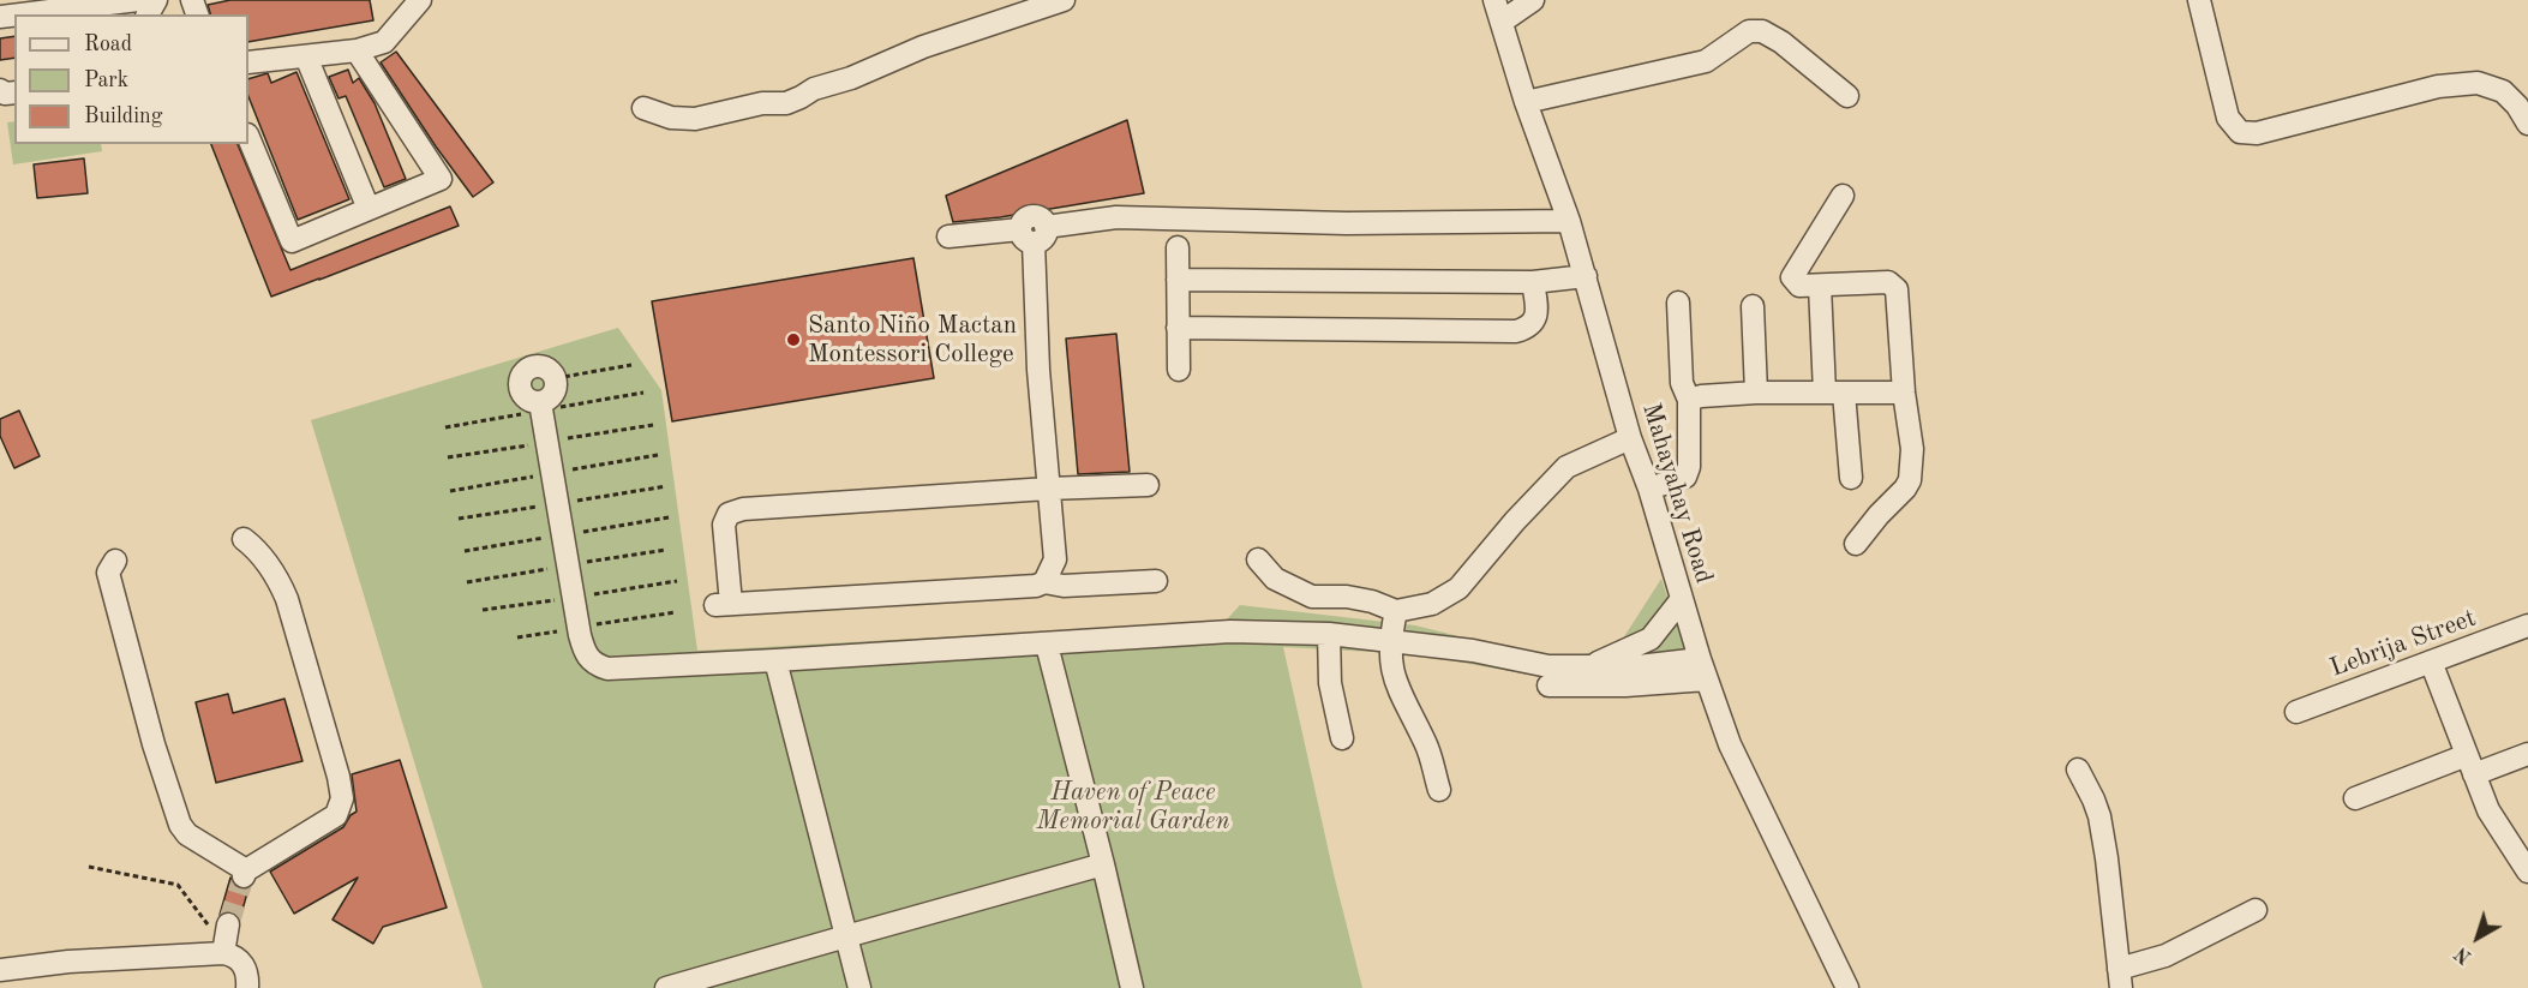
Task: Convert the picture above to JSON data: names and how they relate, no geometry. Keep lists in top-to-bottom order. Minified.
{"streets":{"street":["Mahayahay Road","Lebrija Street"]},"parks":["Haven of Peace Memorial Garden"],"places":["Santo Niño Mactan Montessori College"],"legend":["Road","Park","Building"],"north":"bottom left"}
